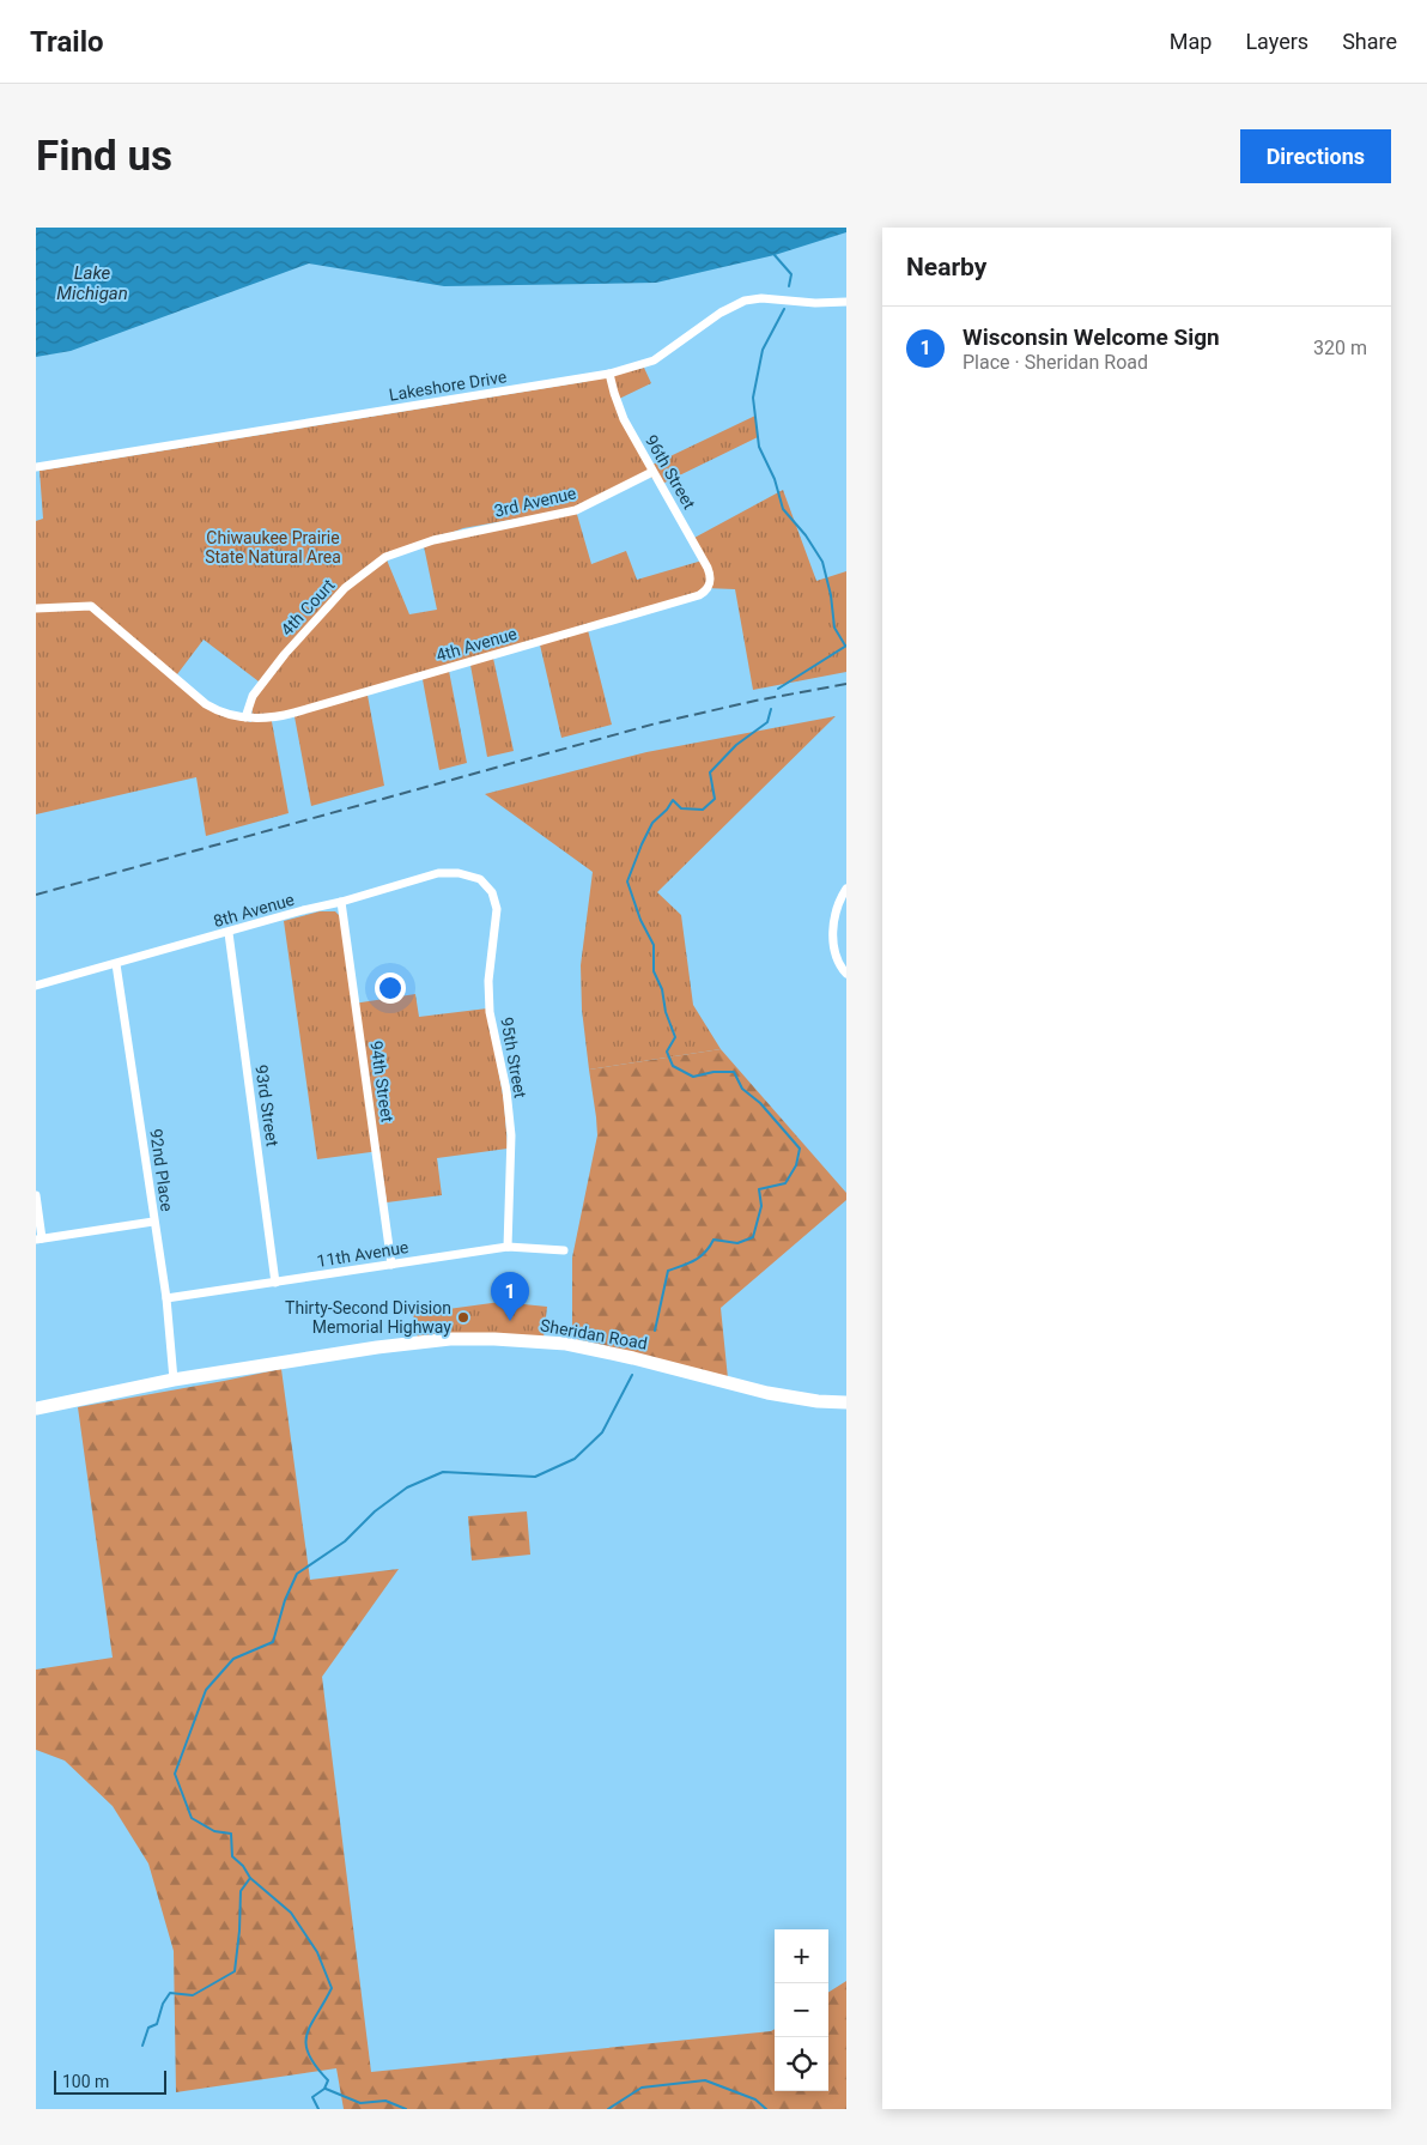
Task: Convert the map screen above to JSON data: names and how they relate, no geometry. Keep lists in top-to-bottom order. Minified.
{"streets":{"main road":["Sheridan Road"],"street":["Lakeshore Drive","96th Street","3rd Avenue","4th Court","4th Avenue","8th Avenue","95th Street","94th Street","93rd Street","92nd Place","11th Avenue"]},"crossings":[["Lakeshore Drive","96th Street"],["96th Street","3rd Avenue"],["96th Street","4th Avenue"],["3rd Avenue","4th Court"],["4th Court","4th Avenue"],["8th Avenue","95th Street"],["8th Avenue","94th Street"],["8th Avenue","93rd Street"],["8th Avenue","92nd Place"],["95th Street","11th Avenue"],["94th Street","11th Avenue"],["93rd Street","11th Avenue"],["92nd Place","11th Avenue"],["92nd Place","Sheridan Road"]],"water":["Lake Michigan"],"parks":["Chiwaukee Prairie State Natural Area"],"places":["Thirty-Second Division Memorial Highway"],"scale_bar":"100 m","page":{"header":"Trailo","nav":["Map","Layers","Share"],"buttons":"Directions","title":"Find us","heading":"Nearby","list":[{"mark":"1","name":"Wisconsin Welcome Sign","note":"Place · Sheridan Road","value":"320 m"}],"pins":"1","map_buttons":["+","−"],"scale":"100 m"}}
